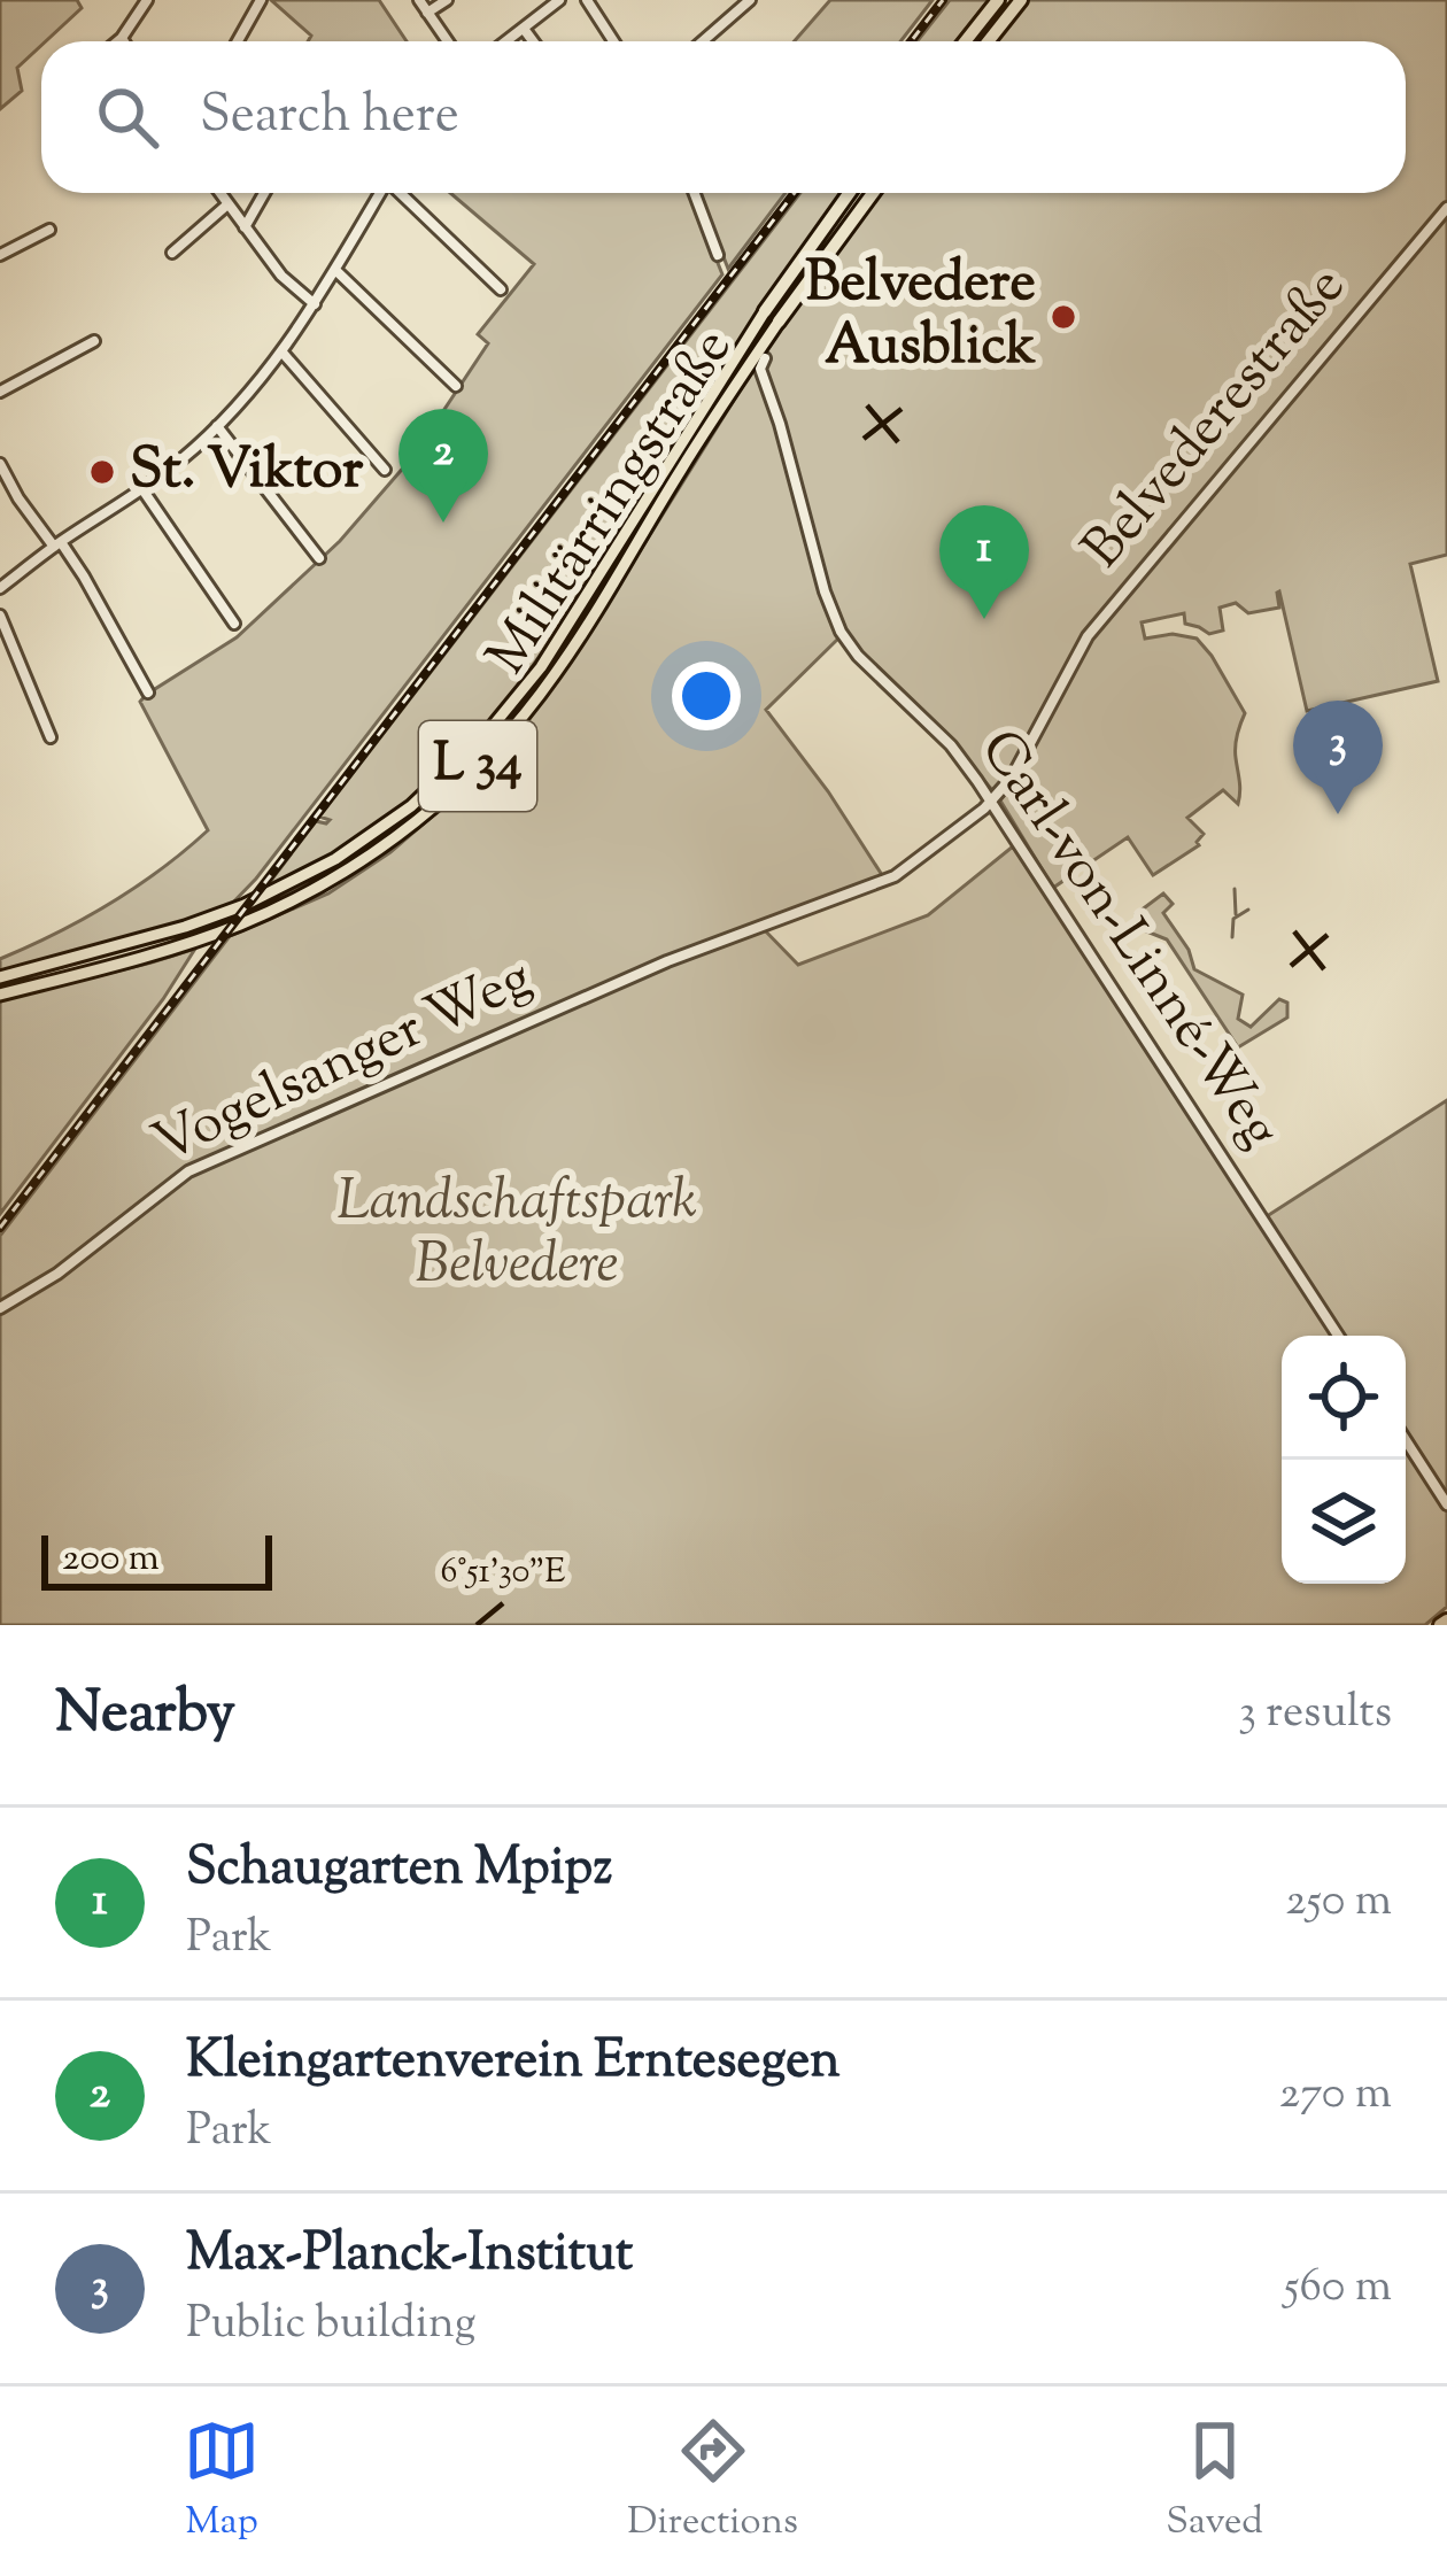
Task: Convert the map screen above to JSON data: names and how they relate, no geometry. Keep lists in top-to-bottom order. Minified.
{"streets":{"highway":["Militärringstraße","L 34"],"street":["Belvederestraße","Carl-von-Linné-Weg","Vogelsanger Weg"]},"crossings":[["Belvederestraße","Carl-von-Linné-Weg"],["Belvederestraße","Vogelsanger Weg"]],"parks":["Landschaftspark Belvedere"],"places":["Belvedere Ausblick","St. Viktor"],"scale_bar":"200 m","page":{"search":"Search here","pins":["2","1","3"],"scale":"200 m","heading":["Nearby","3 results"],"list":[{"mark":"1","name":"Schaugarten Mpipz","note":"Park","value":"250 m"},{"mark":"2","name":"Kleingartenverein Erntesegen","note":"Park","value":"270 m"},{"mark":"3","name":"Max-Planck-Institut","note":"Public building","value":"560 m"}],"nav":["Map","Directions","Saved"]},"coordinates":["6°51'30\"E"]}
